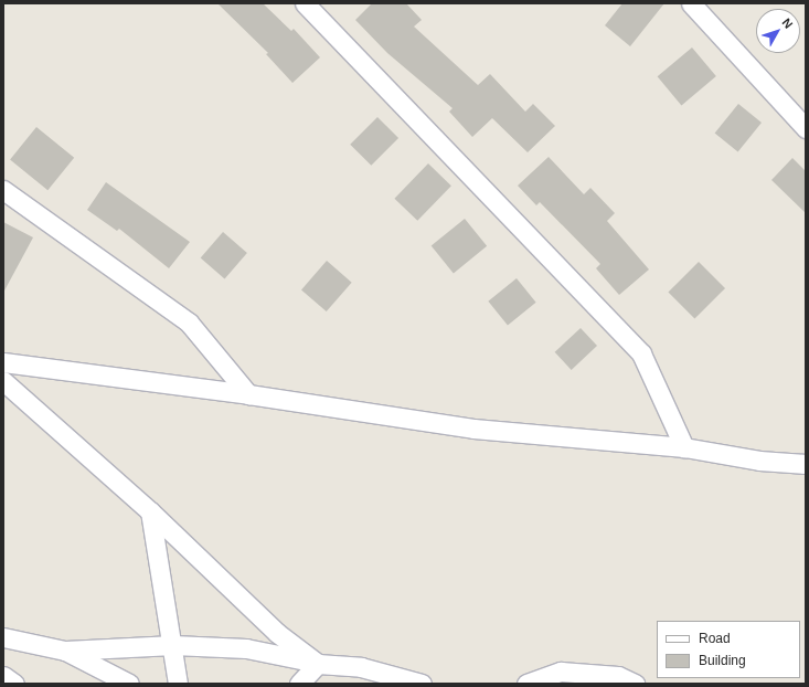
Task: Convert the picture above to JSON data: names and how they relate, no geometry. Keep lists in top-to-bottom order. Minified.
{"legend":["Road","Building"],"north":"top right"}
